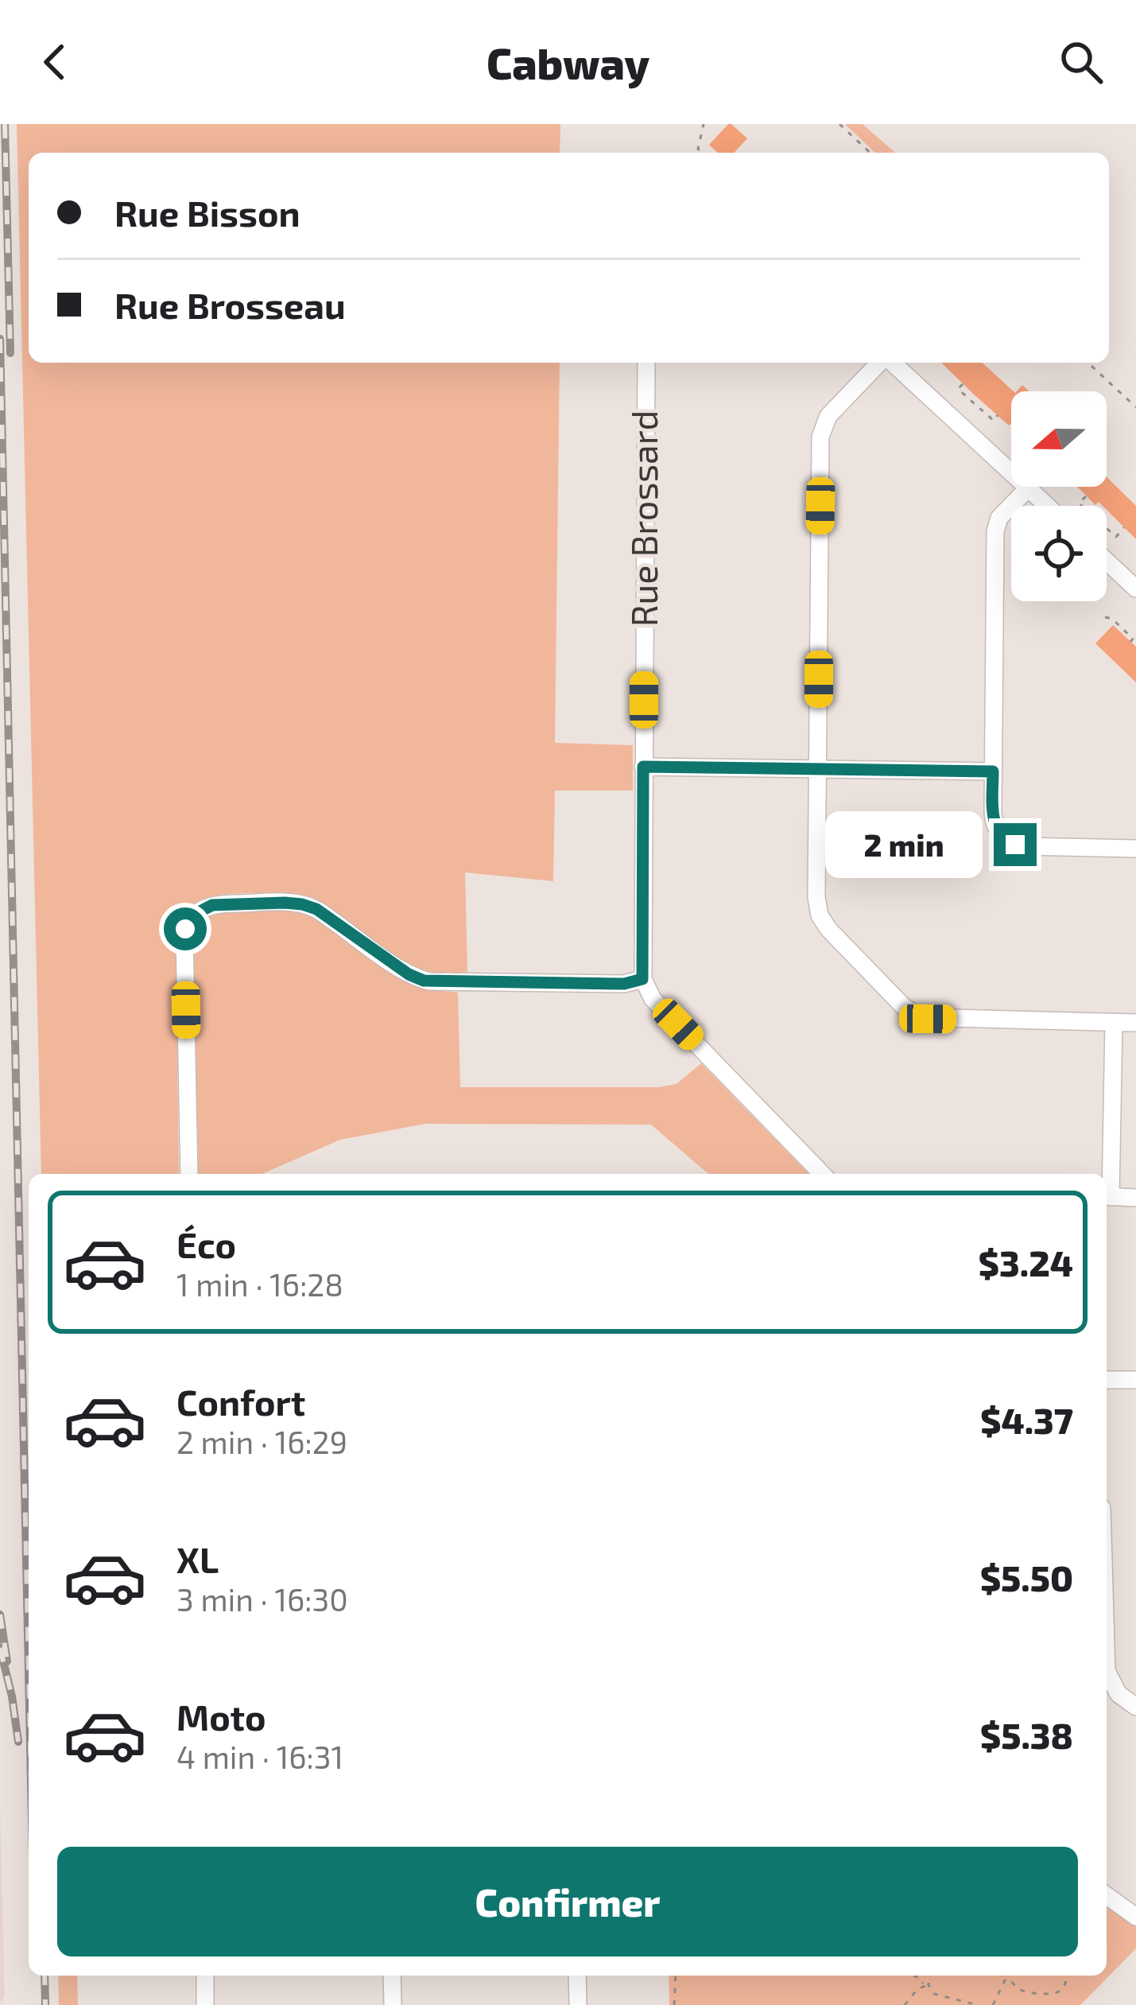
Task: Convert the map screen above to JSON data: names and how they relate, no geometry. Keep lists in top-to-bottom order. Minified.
{"streets":{"street":["Rue Brossard"]},"north":"left","page":{"header":"Cabway","banner":["Rue Bisson","Rue Brosseau"],"bubble":"2 min","list":[{"name":"Éco","note":"1 min · 16:28","value":"$3.24"},{"name":"Confort","note":"2 min · 16:29","value":"$4.37"},{"name":"XL","note":"3 min · 16:30","value":"$5.50"},{"name":"Moto","note":"4 min · 16:31","value":"$5.38"}],"buttons":"Confirmer"}}
